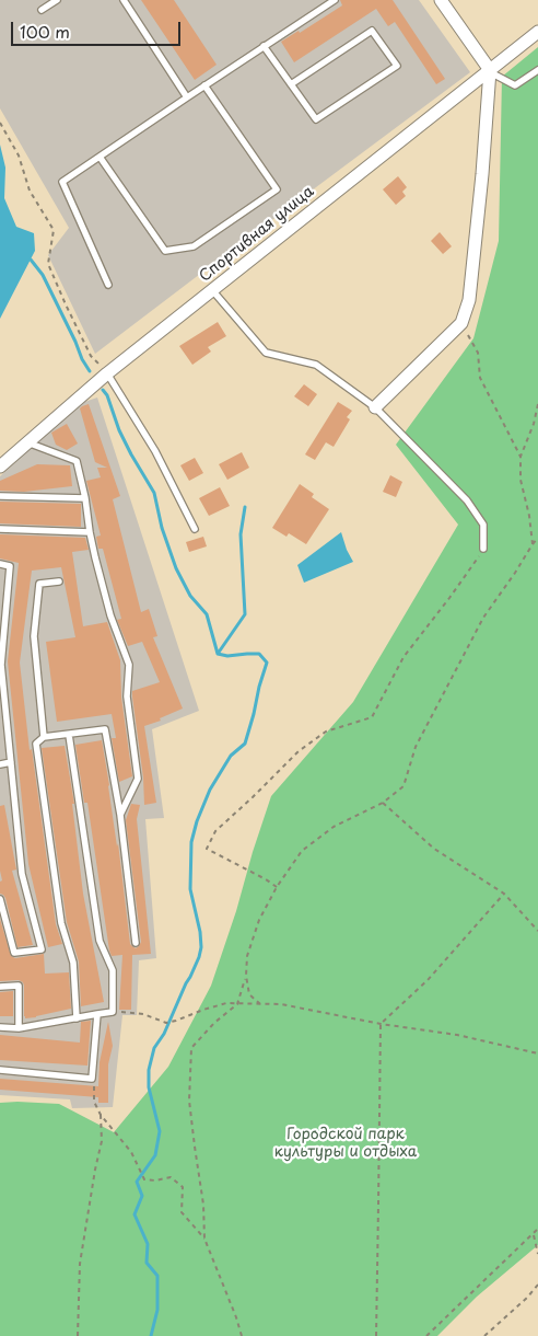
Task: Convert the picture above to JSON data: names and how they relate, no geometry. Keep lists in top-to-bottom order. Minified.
{"streets":{"street":["Спортивная улица"]},"parks":["Городской парк культуры и отдыха"],"scale_bar":"100 m"}
